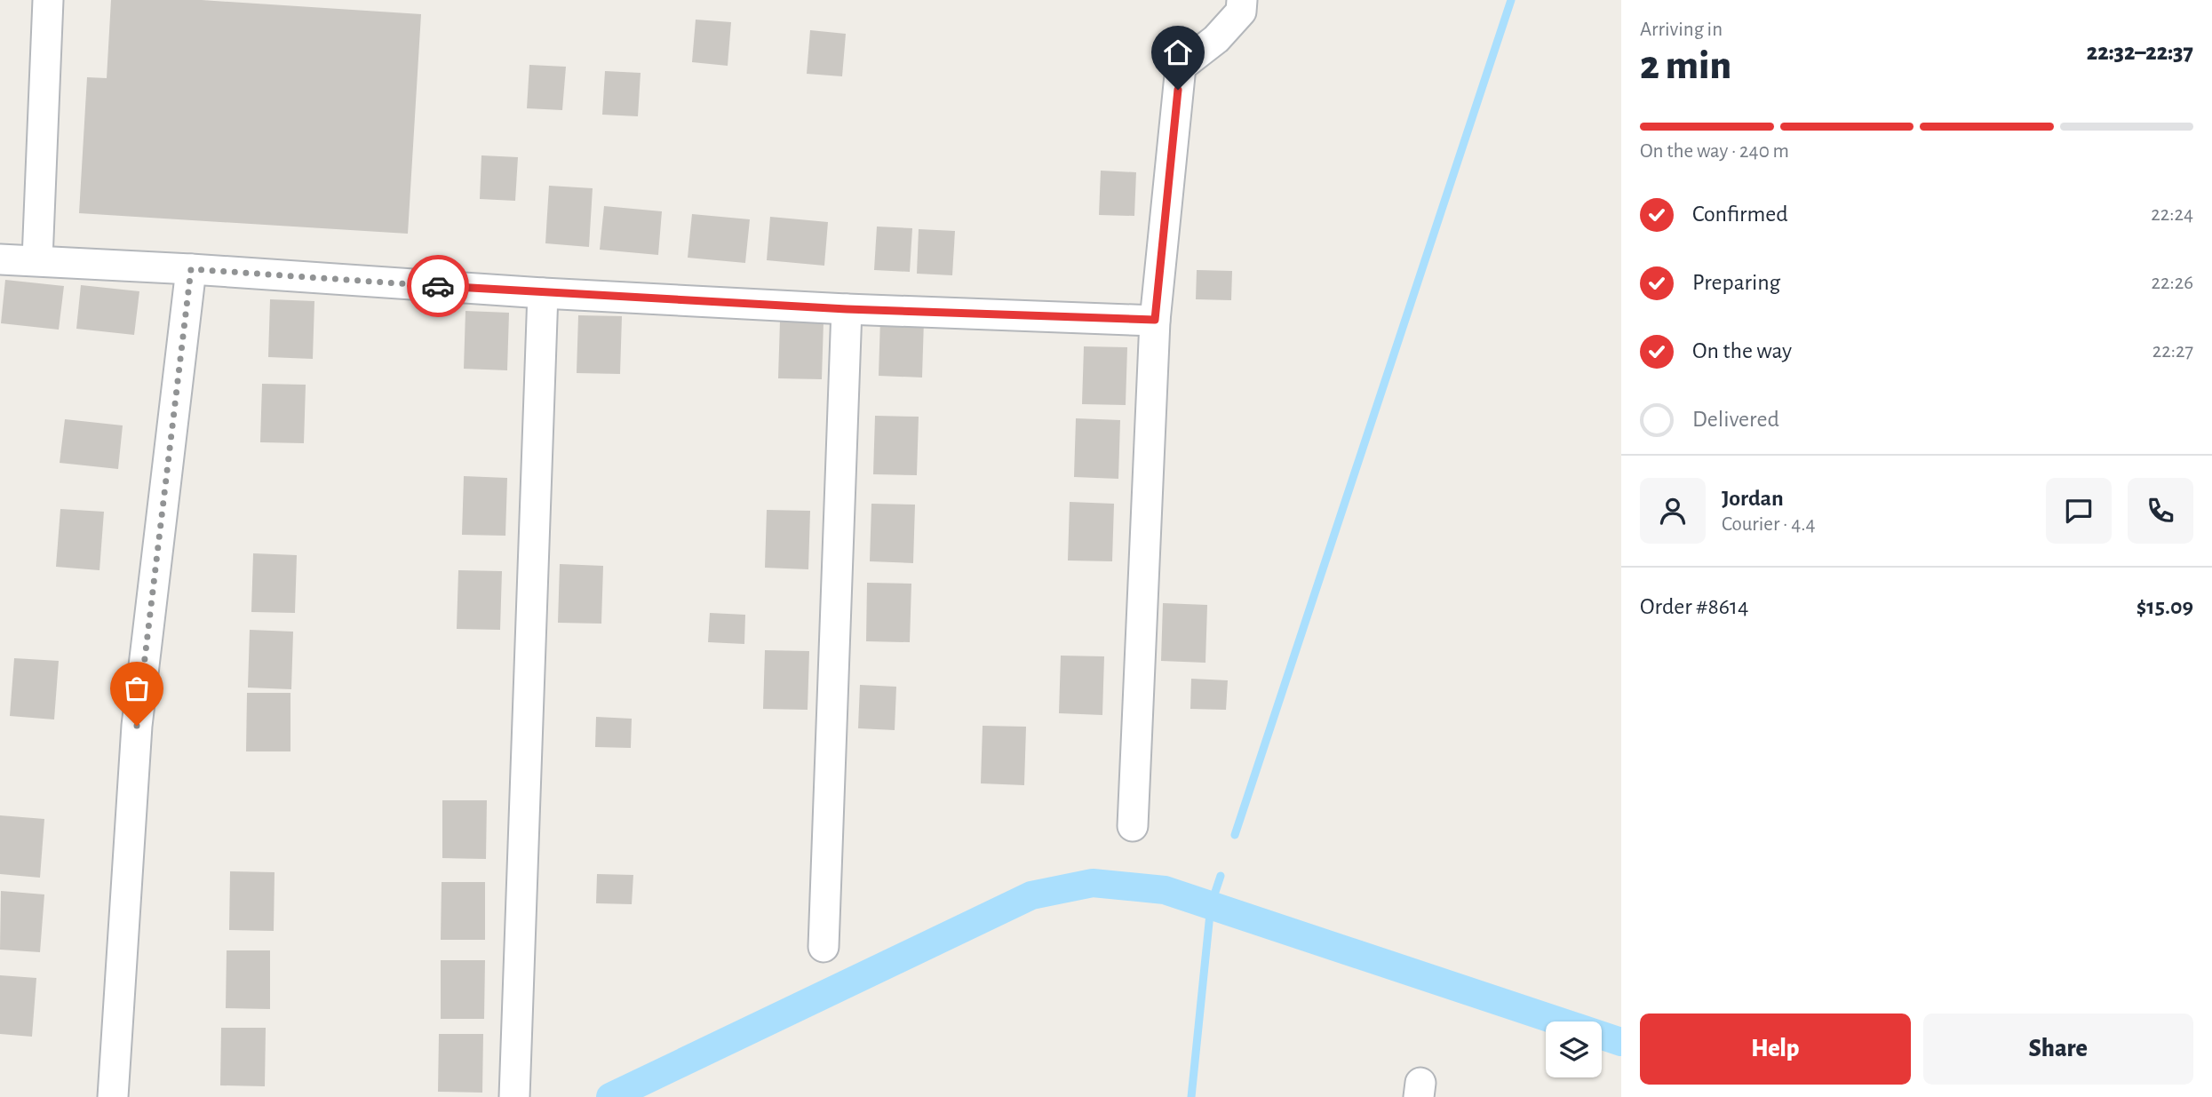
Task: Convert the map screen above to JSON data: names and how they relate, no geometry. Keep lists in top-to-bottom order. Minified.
{"page":{"heading":["2 min","Arriving in","22:32–22:37"],"panel":["Jordan","Courier · 4.4","Order #8614","$15.09"],"bar":"On the way · 240 m","list":[["Confirmed","22:24"],["Preparing","22:26"],["On the way","22:27"],"Delivered"],"buttons":["Help","Share"]}}
